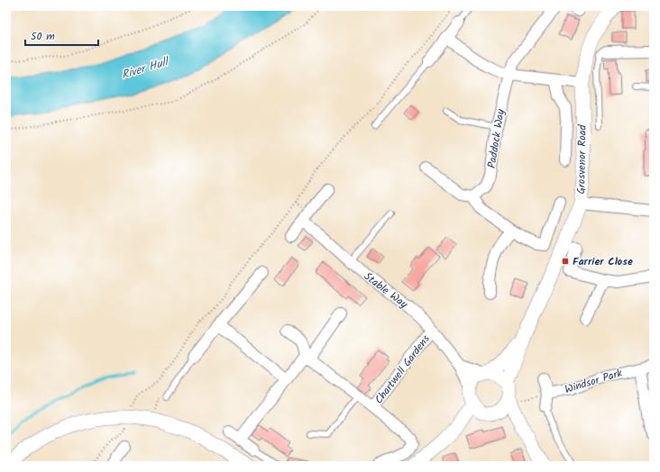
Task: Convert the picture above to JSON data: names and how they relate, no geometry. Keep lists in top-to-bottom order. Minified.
{"streets":{"street":["Paddock Way","Grosvenor Road","Stable Way","Chartwell Gardens","Windsor Park"]},"crossings":[["Grosvenor Road","Stable Way"],["Stable Way","Chartwell Gardens"]],"water":["River Hull"],"places":{"transit":["Farrier Close"]},"scale_bar":"50 m"}
